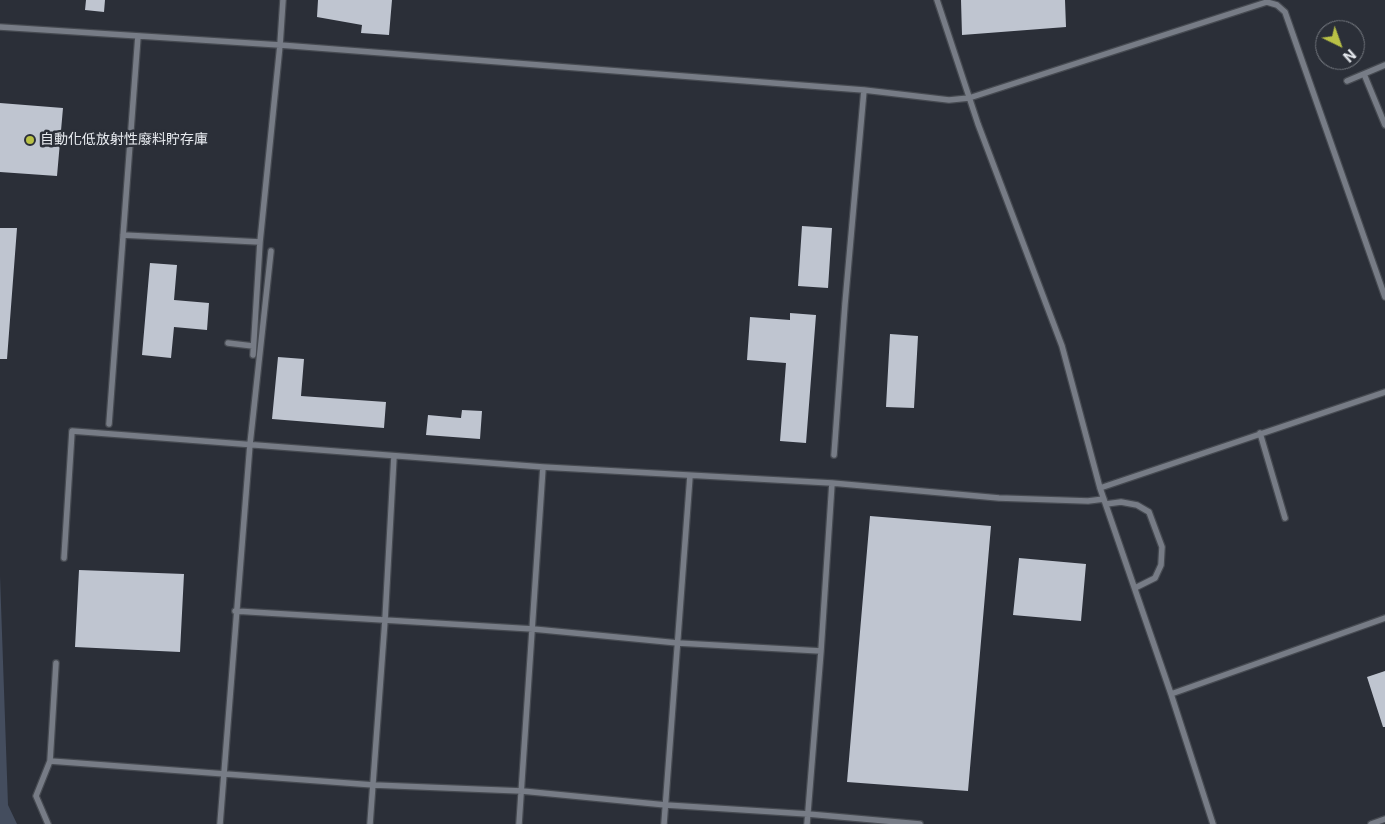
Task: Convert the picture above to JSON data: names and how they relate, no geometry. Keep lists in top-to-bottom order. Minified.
{"places":["自動化低放射性廢料貯存庫"],"north":"bottom right"}
